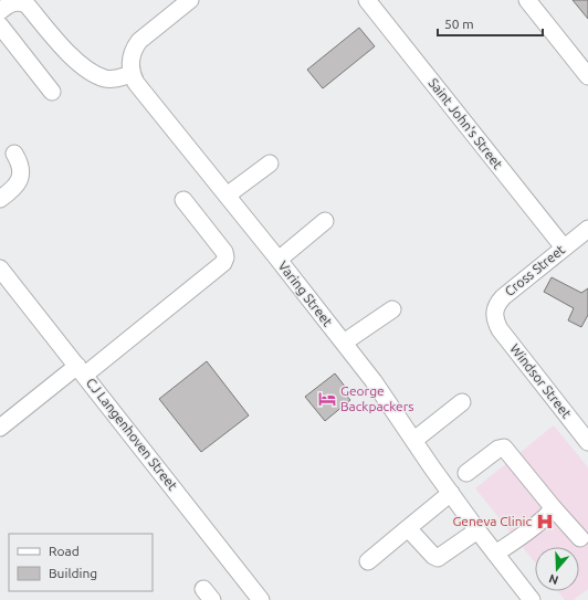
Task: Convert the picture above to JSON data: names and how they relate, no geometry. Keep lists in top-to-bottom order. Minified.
{"streets":{"street":["Saint John's Street","Cross Street","Varing Street","Windsor Street","CJ Langenhoven Street"]},"crossings":[["Saint John's Street","Cross Street"],["Cross Street","Windsor Street"]],"places":{"hotel":["George Backpackers"],"hospital":["Geneva Clinic"]},"legend":["Road","Building"],"scale_bar":"50 m","north":"bottom"}
